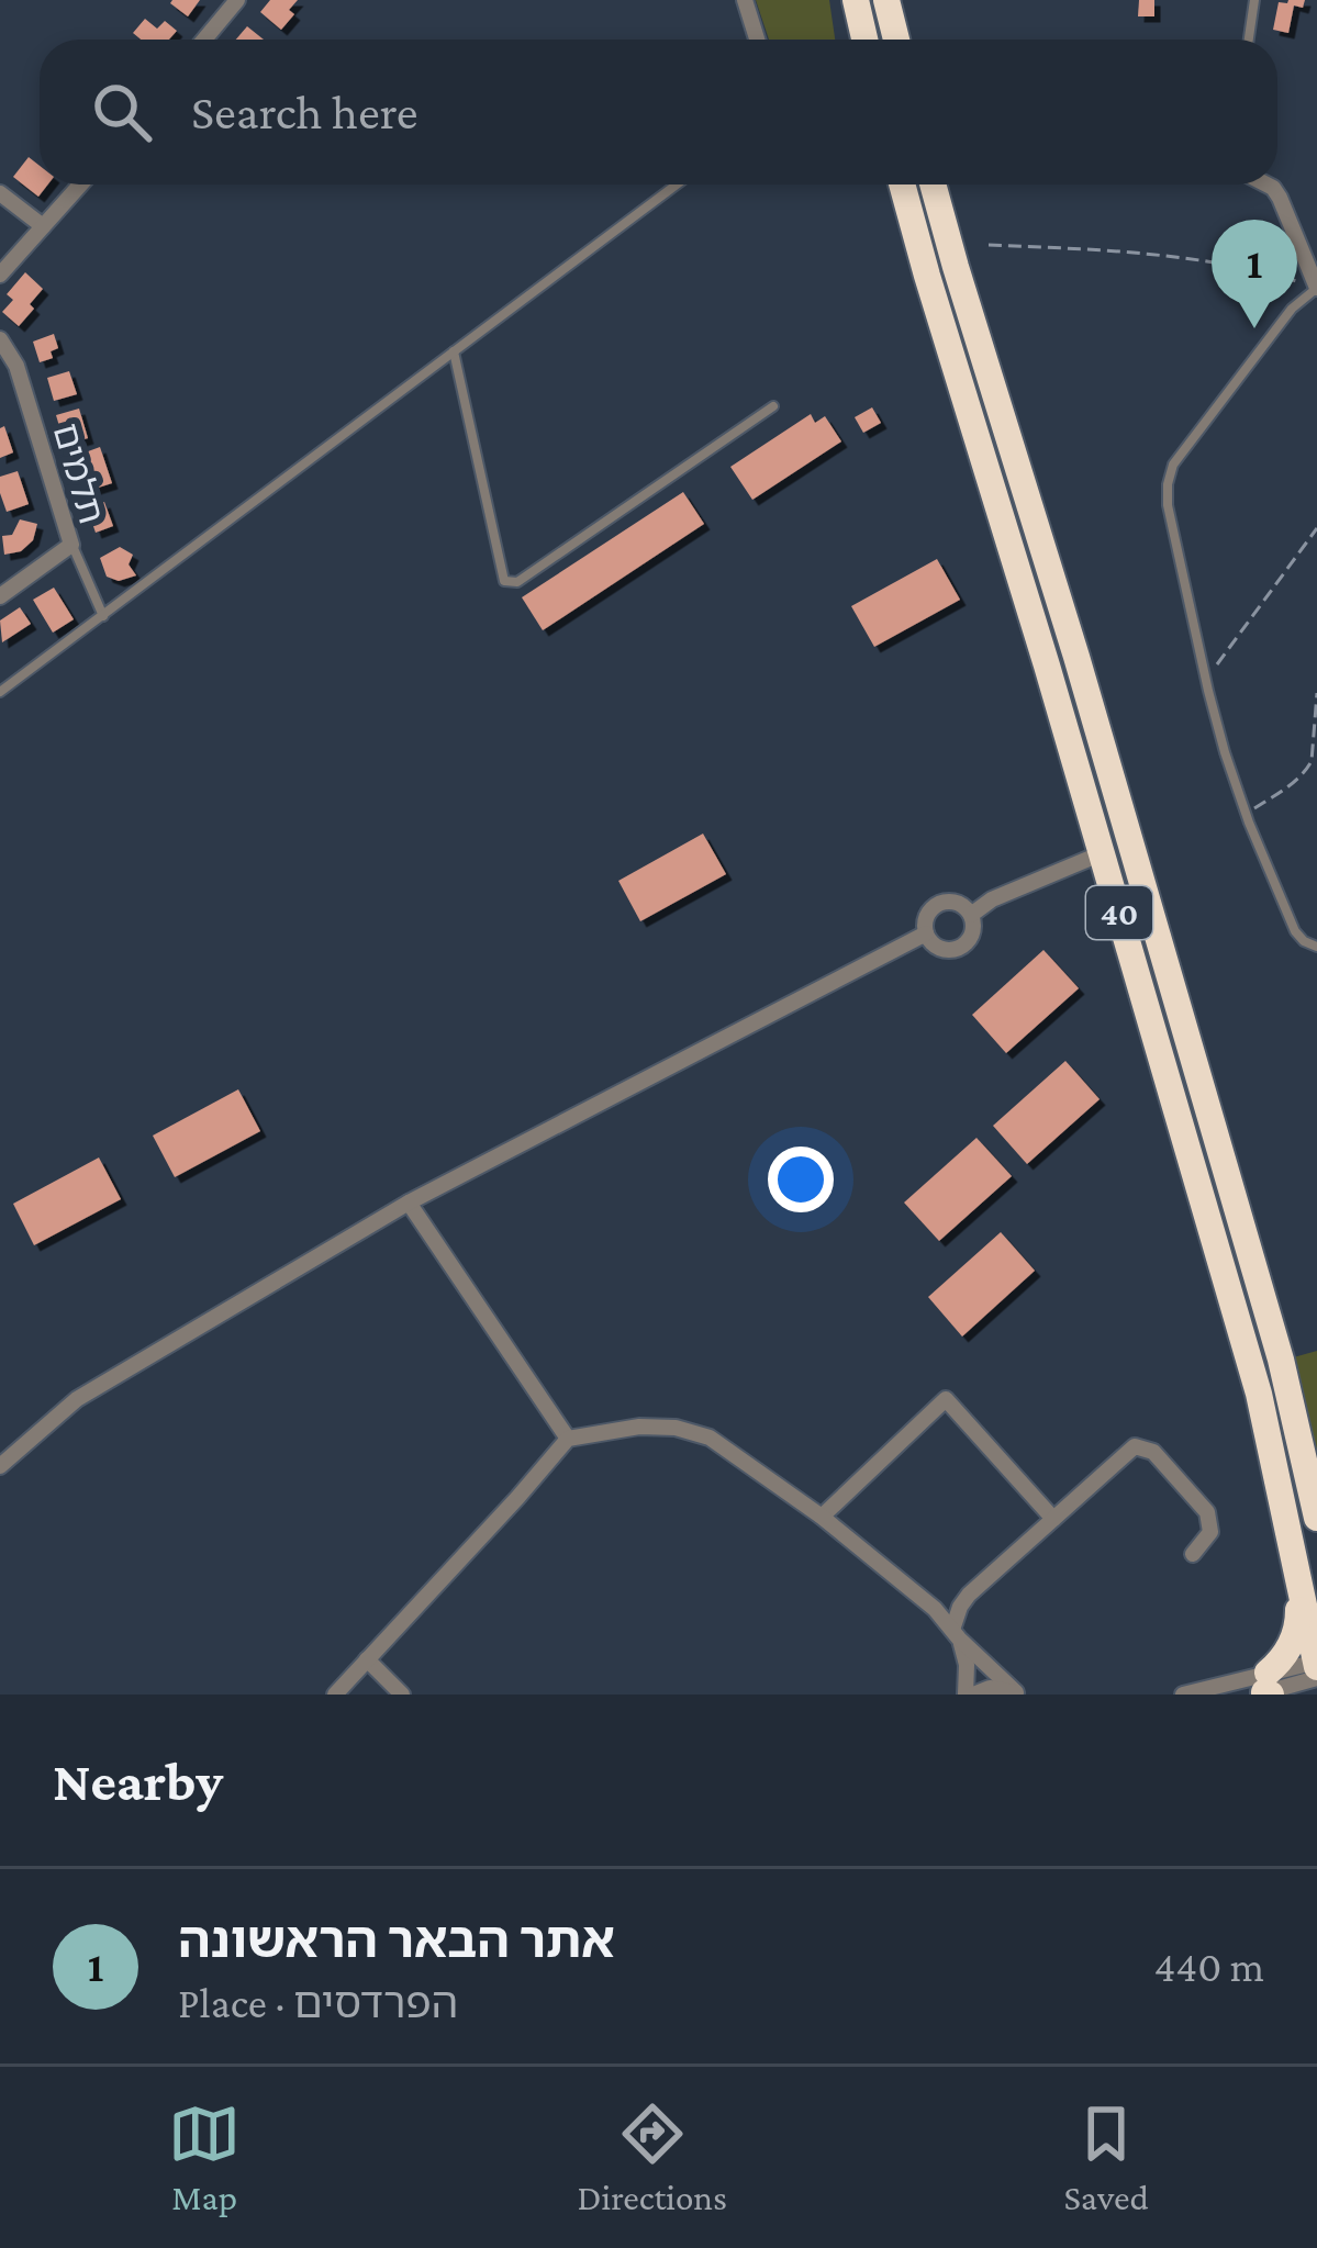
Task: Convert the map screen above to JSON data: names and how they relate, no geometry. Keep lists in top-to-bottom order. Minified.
{"streets":{"highway":["40"],"street":["תלמים"]},"page":{"search":"Search here","pins":"1","heading":"Nearby","list":[{"mark":"1","name":"אתר הבאר הראשונה","note":"Place · הפרדסים","value":"440 m"}],"nav":["Map","Directions","Saved"]}}
